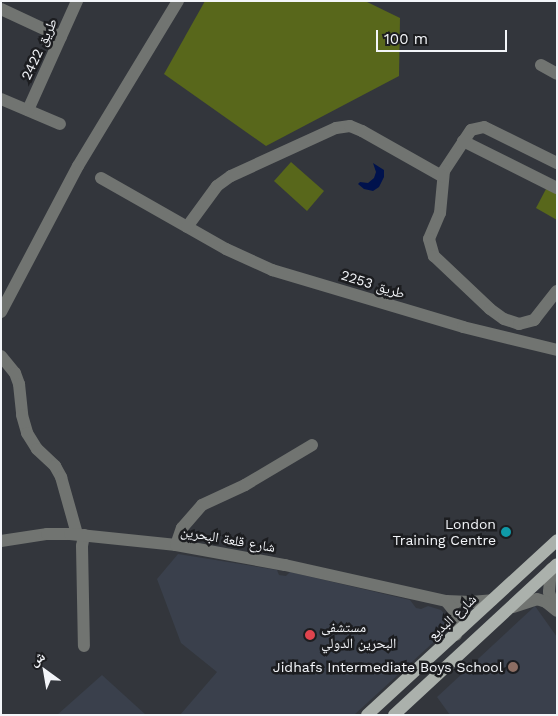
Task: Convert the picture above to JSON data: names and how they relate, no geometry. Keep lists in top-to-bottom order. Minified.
{"streets":{"main road":["شارع البديع"],"street":["طريق 2422","طريق 2253","شارع قلعة البحرين"]},"crossings":[["شارع قلعة البحرين","شارع البديع"]],"places":["London Training Centre","مستشفى البحرين الدولي","Jidhafs Intermediate Boys School"],"scale_bar":"100 m","north":"top left"}
